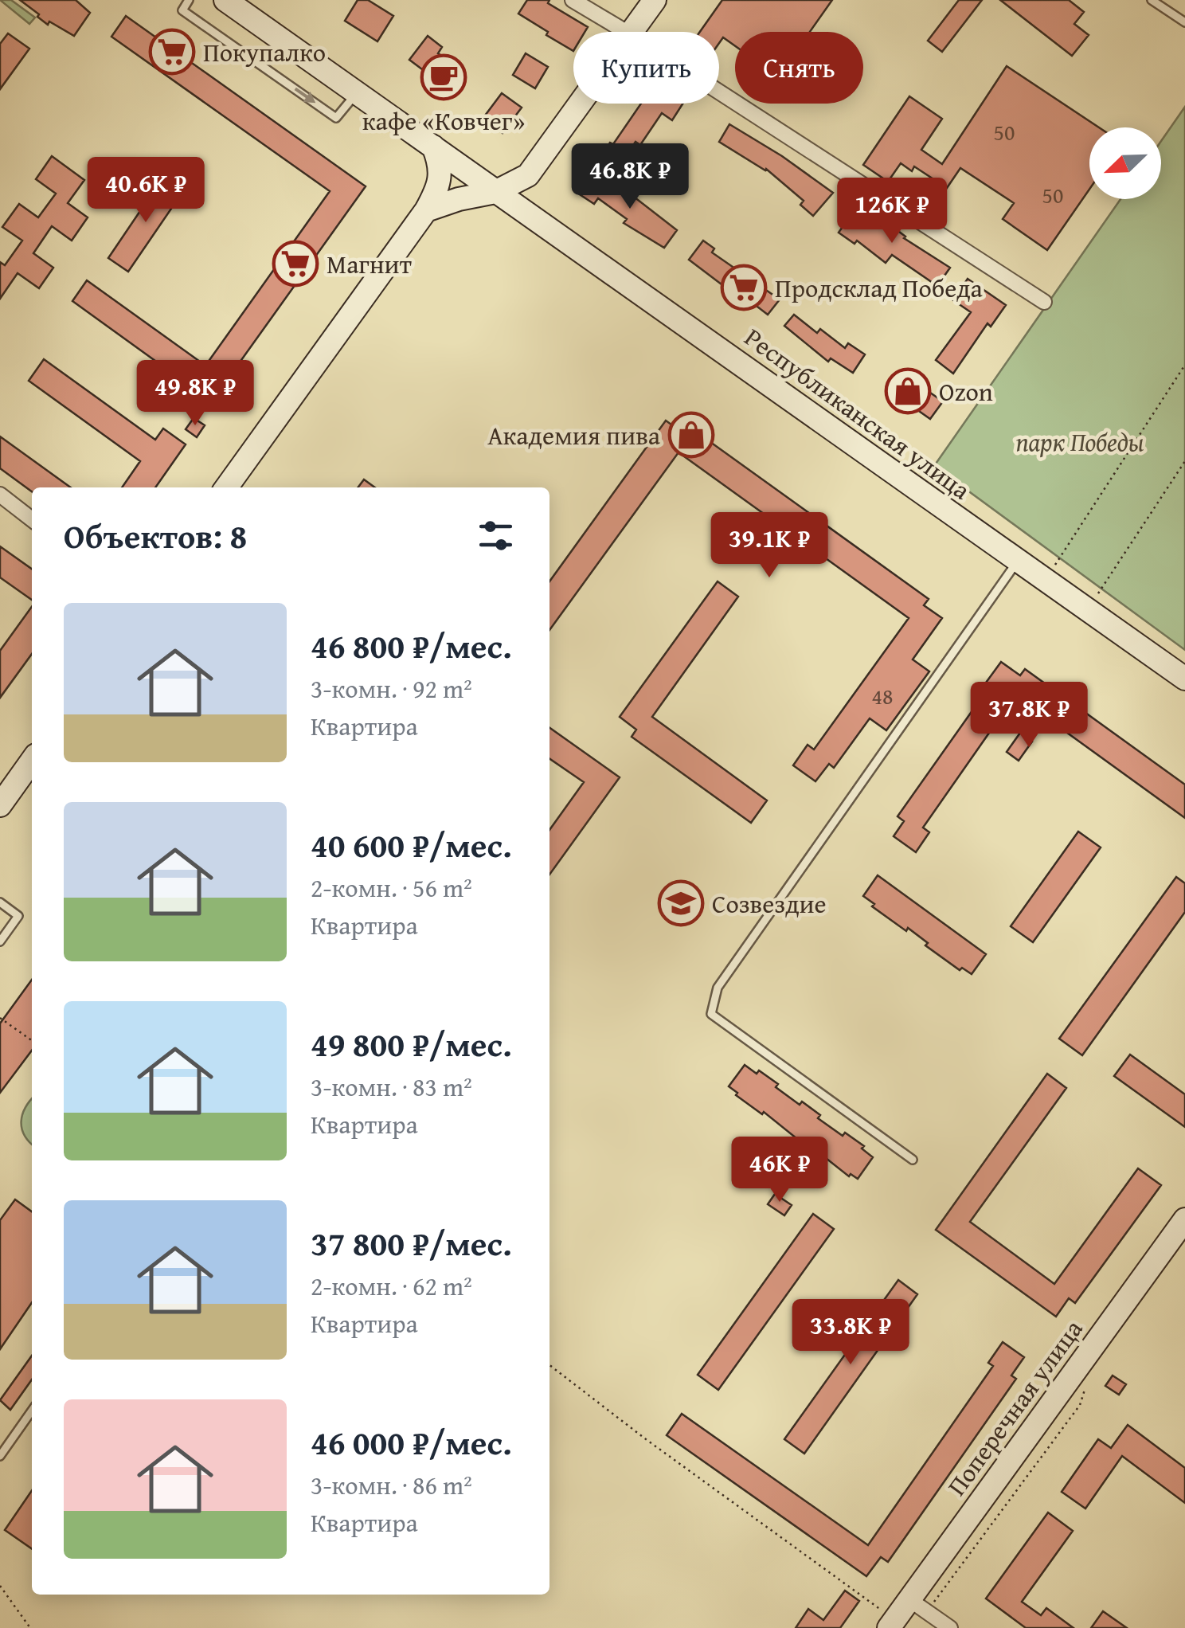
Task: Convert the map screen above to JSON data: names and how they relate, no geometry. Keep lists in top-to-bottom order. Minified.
{"streets":{"street":["Республиканская улица","Поперечная улица"]},"parks":["парк Победы"],"places":{"supermarket":["Покупалко","Магнит","Продсклад Победа"],"cafe":["кафе «Ковчег»"],"shop":["Ozon","Академия пива"],"school or university":["Созвездие"]},"house_numbers":["50","50","48"],"north":"bottom left","page":{"chip":["Купить","Снять"],"price":["46.8K ₽","40.6K ₽","126K ₽","49.8K ₽","39.1K ₽","37.8K ₽","46K ₽","33.8K ₽"],"heading":"Объектов: 8","list":[{"name":"46 800 ₽/мес.","note":"3-комн. · 92 m² · Квартира"},{"name":"40 600 ₽/мес.","note":"2-комн. · 56 m² · Квартира"},{"name":"49 800 ₽/мес.","note":"3-комн. · 83 m² · Квартира"},{"name":"37 800 ₽/мес.","note":"2-комн. · 62 m² · Квартира"},{"name":"46 000 ₽/мес.","note":"3-комн. · 86 m² · Квартира"}]}}
